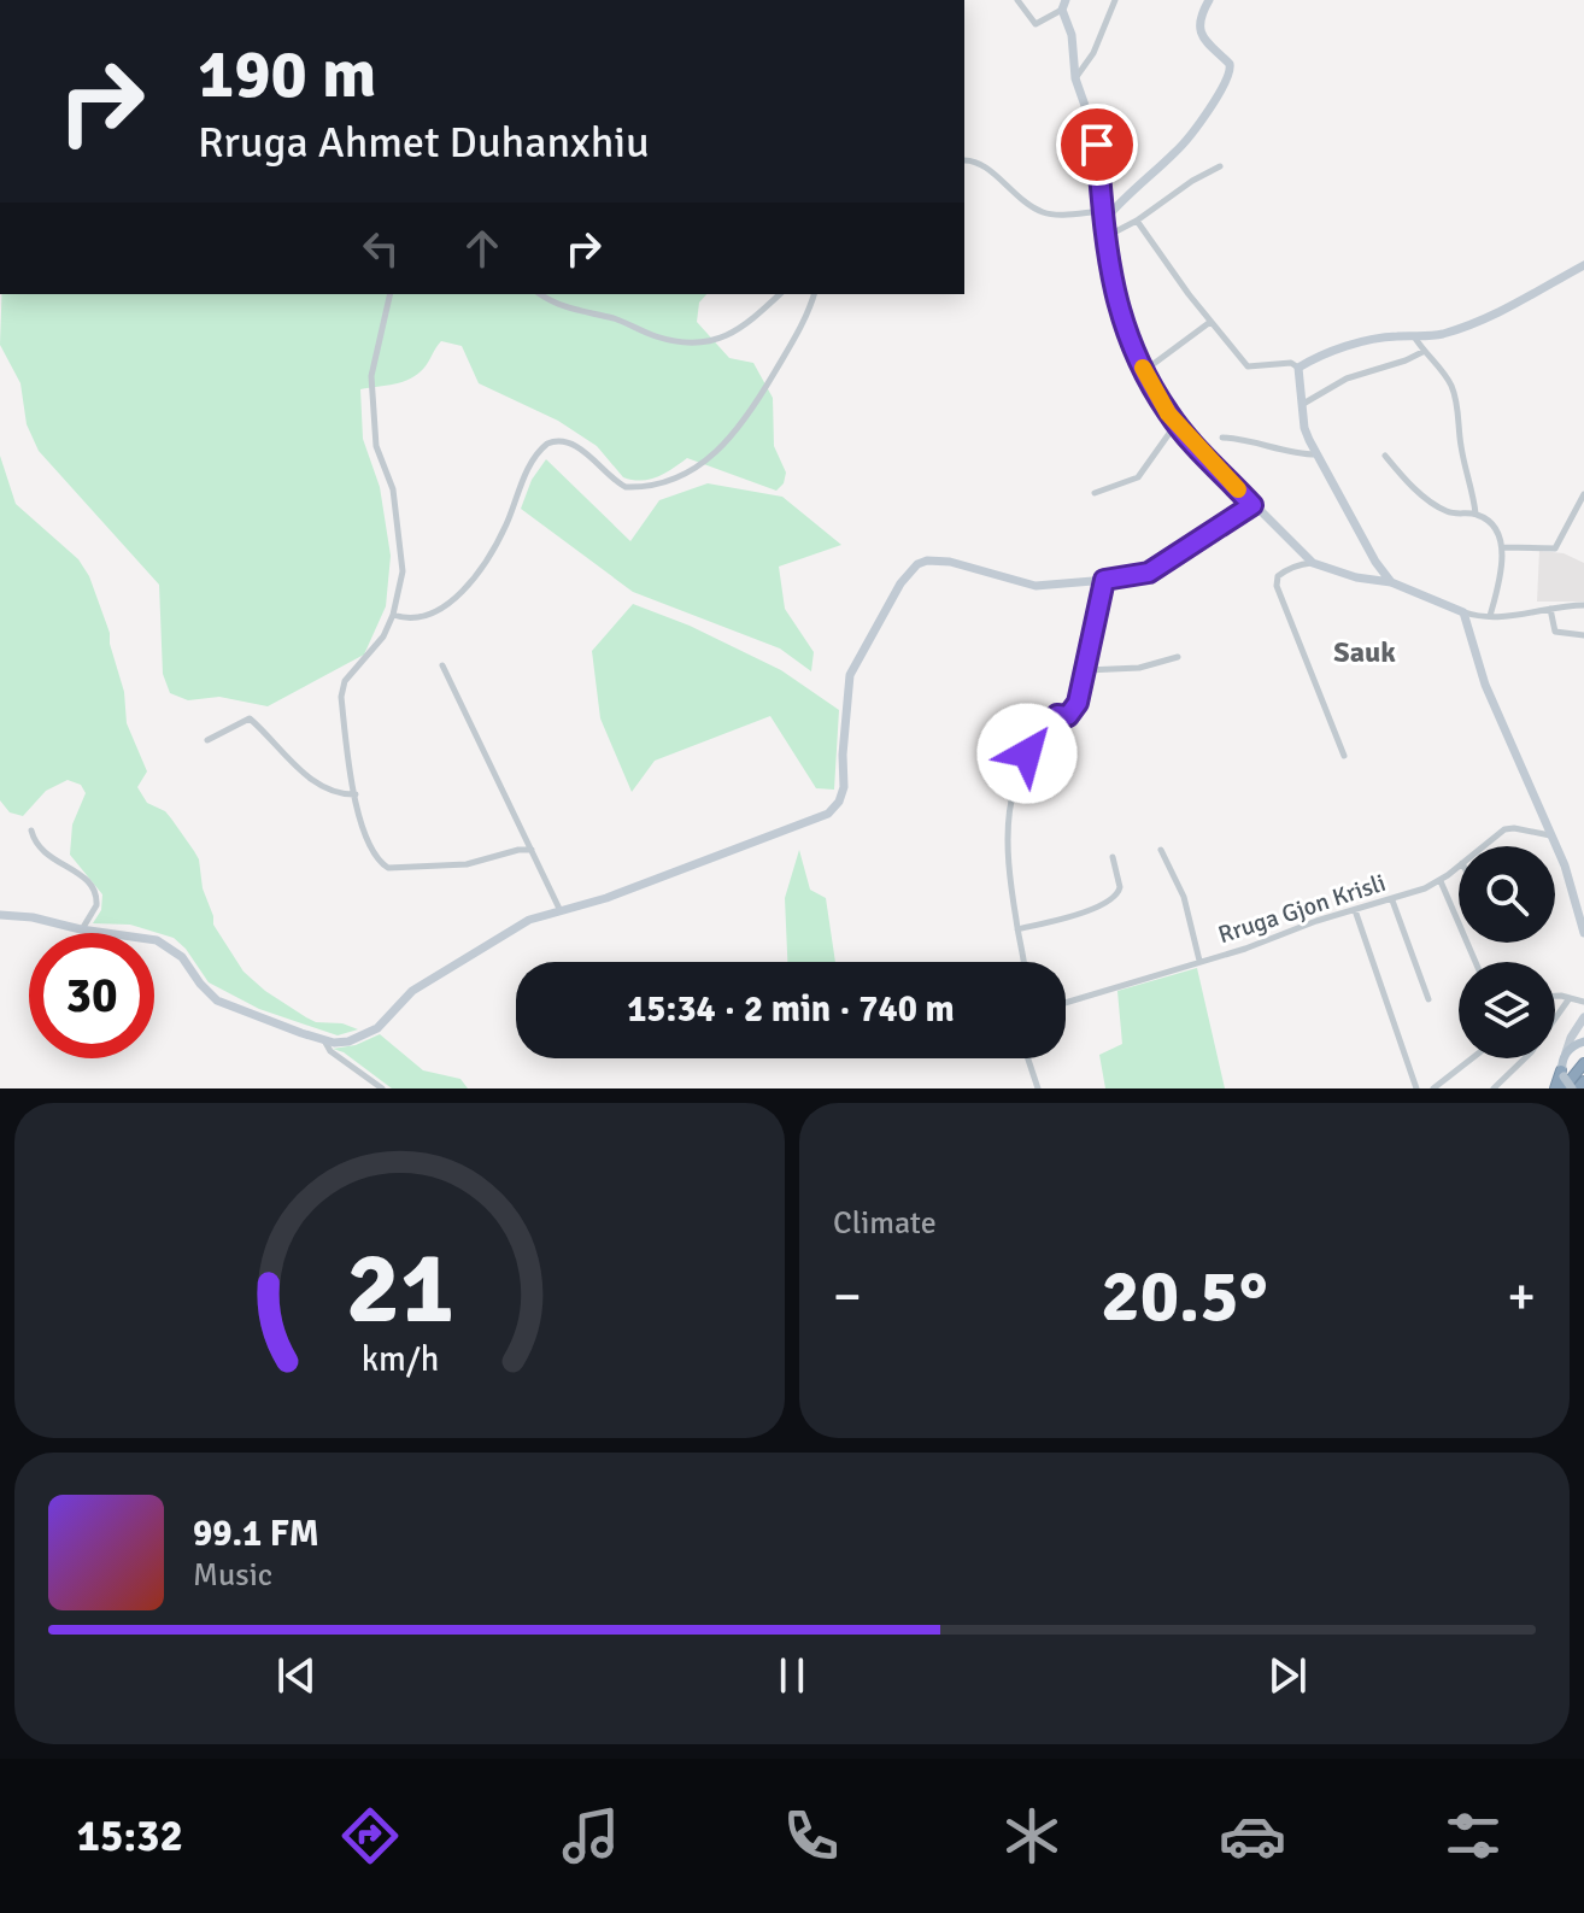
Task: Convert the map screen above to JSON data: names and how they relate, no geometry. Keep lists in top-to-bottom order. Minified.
{"streets":{"street":["Rruga Gjon Krisli"]},"districts":["Sauk"],"page":{"turn":["190 m","Rruga Ahmet Duhanxhiu"],"limit":"30","trip":"15:34 · 2 min · 740 m","tile":"Climate","heat":["−","20.5°","+"],"song":["99.1 FM","Music"],"tabs":"15:32","gauge":["21","km/h"]}}
